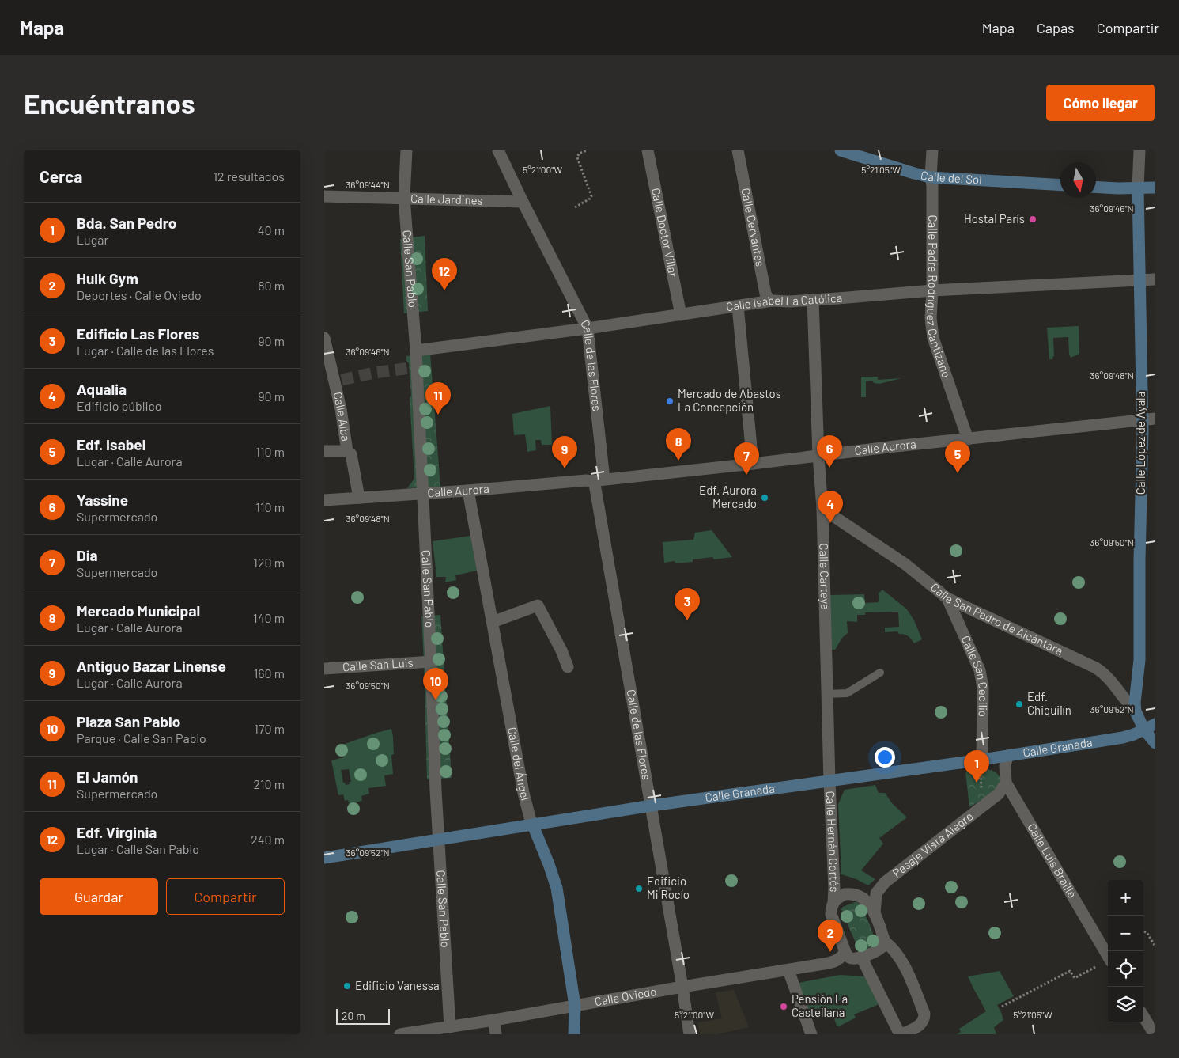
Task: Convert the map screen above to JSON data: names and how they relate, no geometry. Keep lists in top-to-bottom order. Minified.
{"streets":{"main road":["Calle del Sol","Calle López de Ayala","Calle San Pedro de Alcántara","Calle Granada","Calle del Ángel"],"street":["Calle Jardines","Calle Cervantes","Calle Doctor Villar","Calle San Pablo","Calle Padre Rodríguez Cantizano","Calle Isabel La Católica","Calle de las Flores","Calle Alba","Calle Aurora","Calle Carteya","Calle San Luis","Calle San Cecilio","Calle Hernán Cortés","Pasaje Vista Alegre","Calle Luis Braille","Calle Oviedo"]},"crossings":[["Calle del Sol","Calle Padre Rodríguez Cantizano"],["Calle Jardines","Calle San Pablo"],["Calle Jardines","Calle de las Flores"],["Calle Cervantes","Calle Isabel La Católica"],["Calle Doctor Villar","Calle Isabel La Católica"],["Calle San Pablo","Calle Isabel La Católica"],["Calle San Pablo","Calle Aurora"],["Calle San Pablo","Calle San Luis"],["Calle San Pablo","Calle Granada"],["Calle San Pablo","Calle Oviedo"],["Calle Padre Rodríguez Cantizano","Calle Isabel La Católica"],["Calle Padre Rodríguez Cantizano","Calle Aurora"],["Calle Isabel La Católica","Calle de las Flores"],["Calle Isabel La Católica","Calle López de Ayala"],["Calle Isabel La Católica","Calle Carteya"],["Calle de las Flores","Calle Aurora"],["Calle de las Flores","Calle Granada"],["Calle de las Flores","Calle Oviedo"],["Calle Alba","Calle Aurora"],["Calle López de Ayala","Calle Aurora"],["Calle López de Ayala","Calle San Pedro de Alcántara"],["Calle Aurora","Calle Carteya"],["Calle Aurora","Calle del Ángel"],["Calle Carteya","Calle San Pedro de Alcántara"],["Calle Carteya","Calle Granada"],["Calle Carteya","Calle Hernán Cortés"],["Calle San Pedro de Alcántara","Calle San Cecilio"],["Calle San Pedro de Alcántara","Calle Granada"],["Calle San Cecilio","Calle Granada"],["Calle Granada","Calle del Ángel"],["Calle Granada","Calle Hernán Cortés"],["Calle Granada","Calle Luis Braille"],["Calle del Ángel","Calle Oviedo"],["Calle Hernán Cortés","Pasaje Vista Alegre"],["Calle Hernán Cortés","Calle Oviedo"],["Pasaje Vista Alegre","Calle Luis Braille"],["Pasaje Vista Alegre","Calle Oviedo"]],"places":["Hostal París","Mercado de Abastos La Concepción","Edf. Aurora Mercado","Edf. Chiquilín","Edificio Mi Rocío","Edificio Vanessa","Pensión La Castellana"],"scale_bar":"20 m","north":"bottom","page":{"header":"Mapa","nav":["Mapa","Capas","Compartir"],"buttons":["Cómo llegar",["Guardar","Compartir"]],"title":"Encuéntranos","heading":["Cerca","12 resultados"],"list":[{"mark":"1","name":"Bda. San Pedro","note":"Lugar","value":"40 m"},{"mark":"2","name":"Hulk Gym","note":"Deportes · Calle Oviedo","value":"80 m"},{"mark":"3","name":"Edificio Las Flores","note":"Lugar · Calle de las Flores","value":"90 m"},{"mark":"4","name":"Aqualia","note":"Edificio público","value":"90 m"},{"mark":"5","name":"Edf. Isabel","note":"Lugar · Calle Aurora","value":"110 m"},{"mark":"6","name":"Yassine","note":"Supermercado","value":"110 m"},{"mark":"7","name":"Dia","note":"Supermercado","value":"120 m"},{"mark":"8","name":"Mercado Municipal","note":"Lugar · Calle Aurora","value":"140 m"},{"mark":"9","name":"Antiguo Bazar Linense","note":"Lugar · Calle Aurora","value":"160 m"},{"mark":"10","name":"Plaza San Pablo","note":"Parque · Calle San Pablo","value":"170 m"},{"mark":"11","name":"El Jamón","note":"Supermercado","value":"210 m"},{"mark":"12","name":"Edf. Virginia","note":"Lugar · Calle San Pablo","value":"240 m"}],"pins":["12","11","8","6","9","5","7","4","3","10","1","2"],"map_buttons":["+","−"],"scale":"20 m"},"coordinates":["5°21'00\"W","5°21'05\"W","36°09'44\"N","36°09'46\"N","36°09'48\"N","36°09'50\"N","36°09'52\"N"]}
